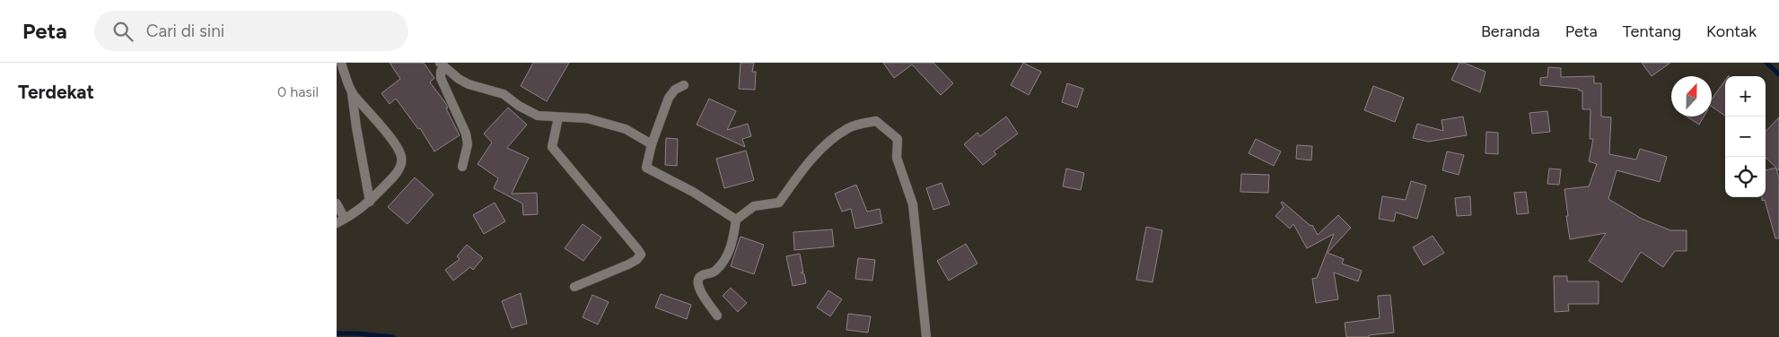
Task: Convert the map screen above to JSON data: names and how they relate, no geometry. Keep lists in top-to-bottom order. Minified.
{"north":"top","page":{"header":"Peta","search":"Cari di sini","nav":["Beranda","Peta","Tentang","Kontak"],"heading":["Terdekat","0 hasil"],"map_buttons":["+","−"]}}
